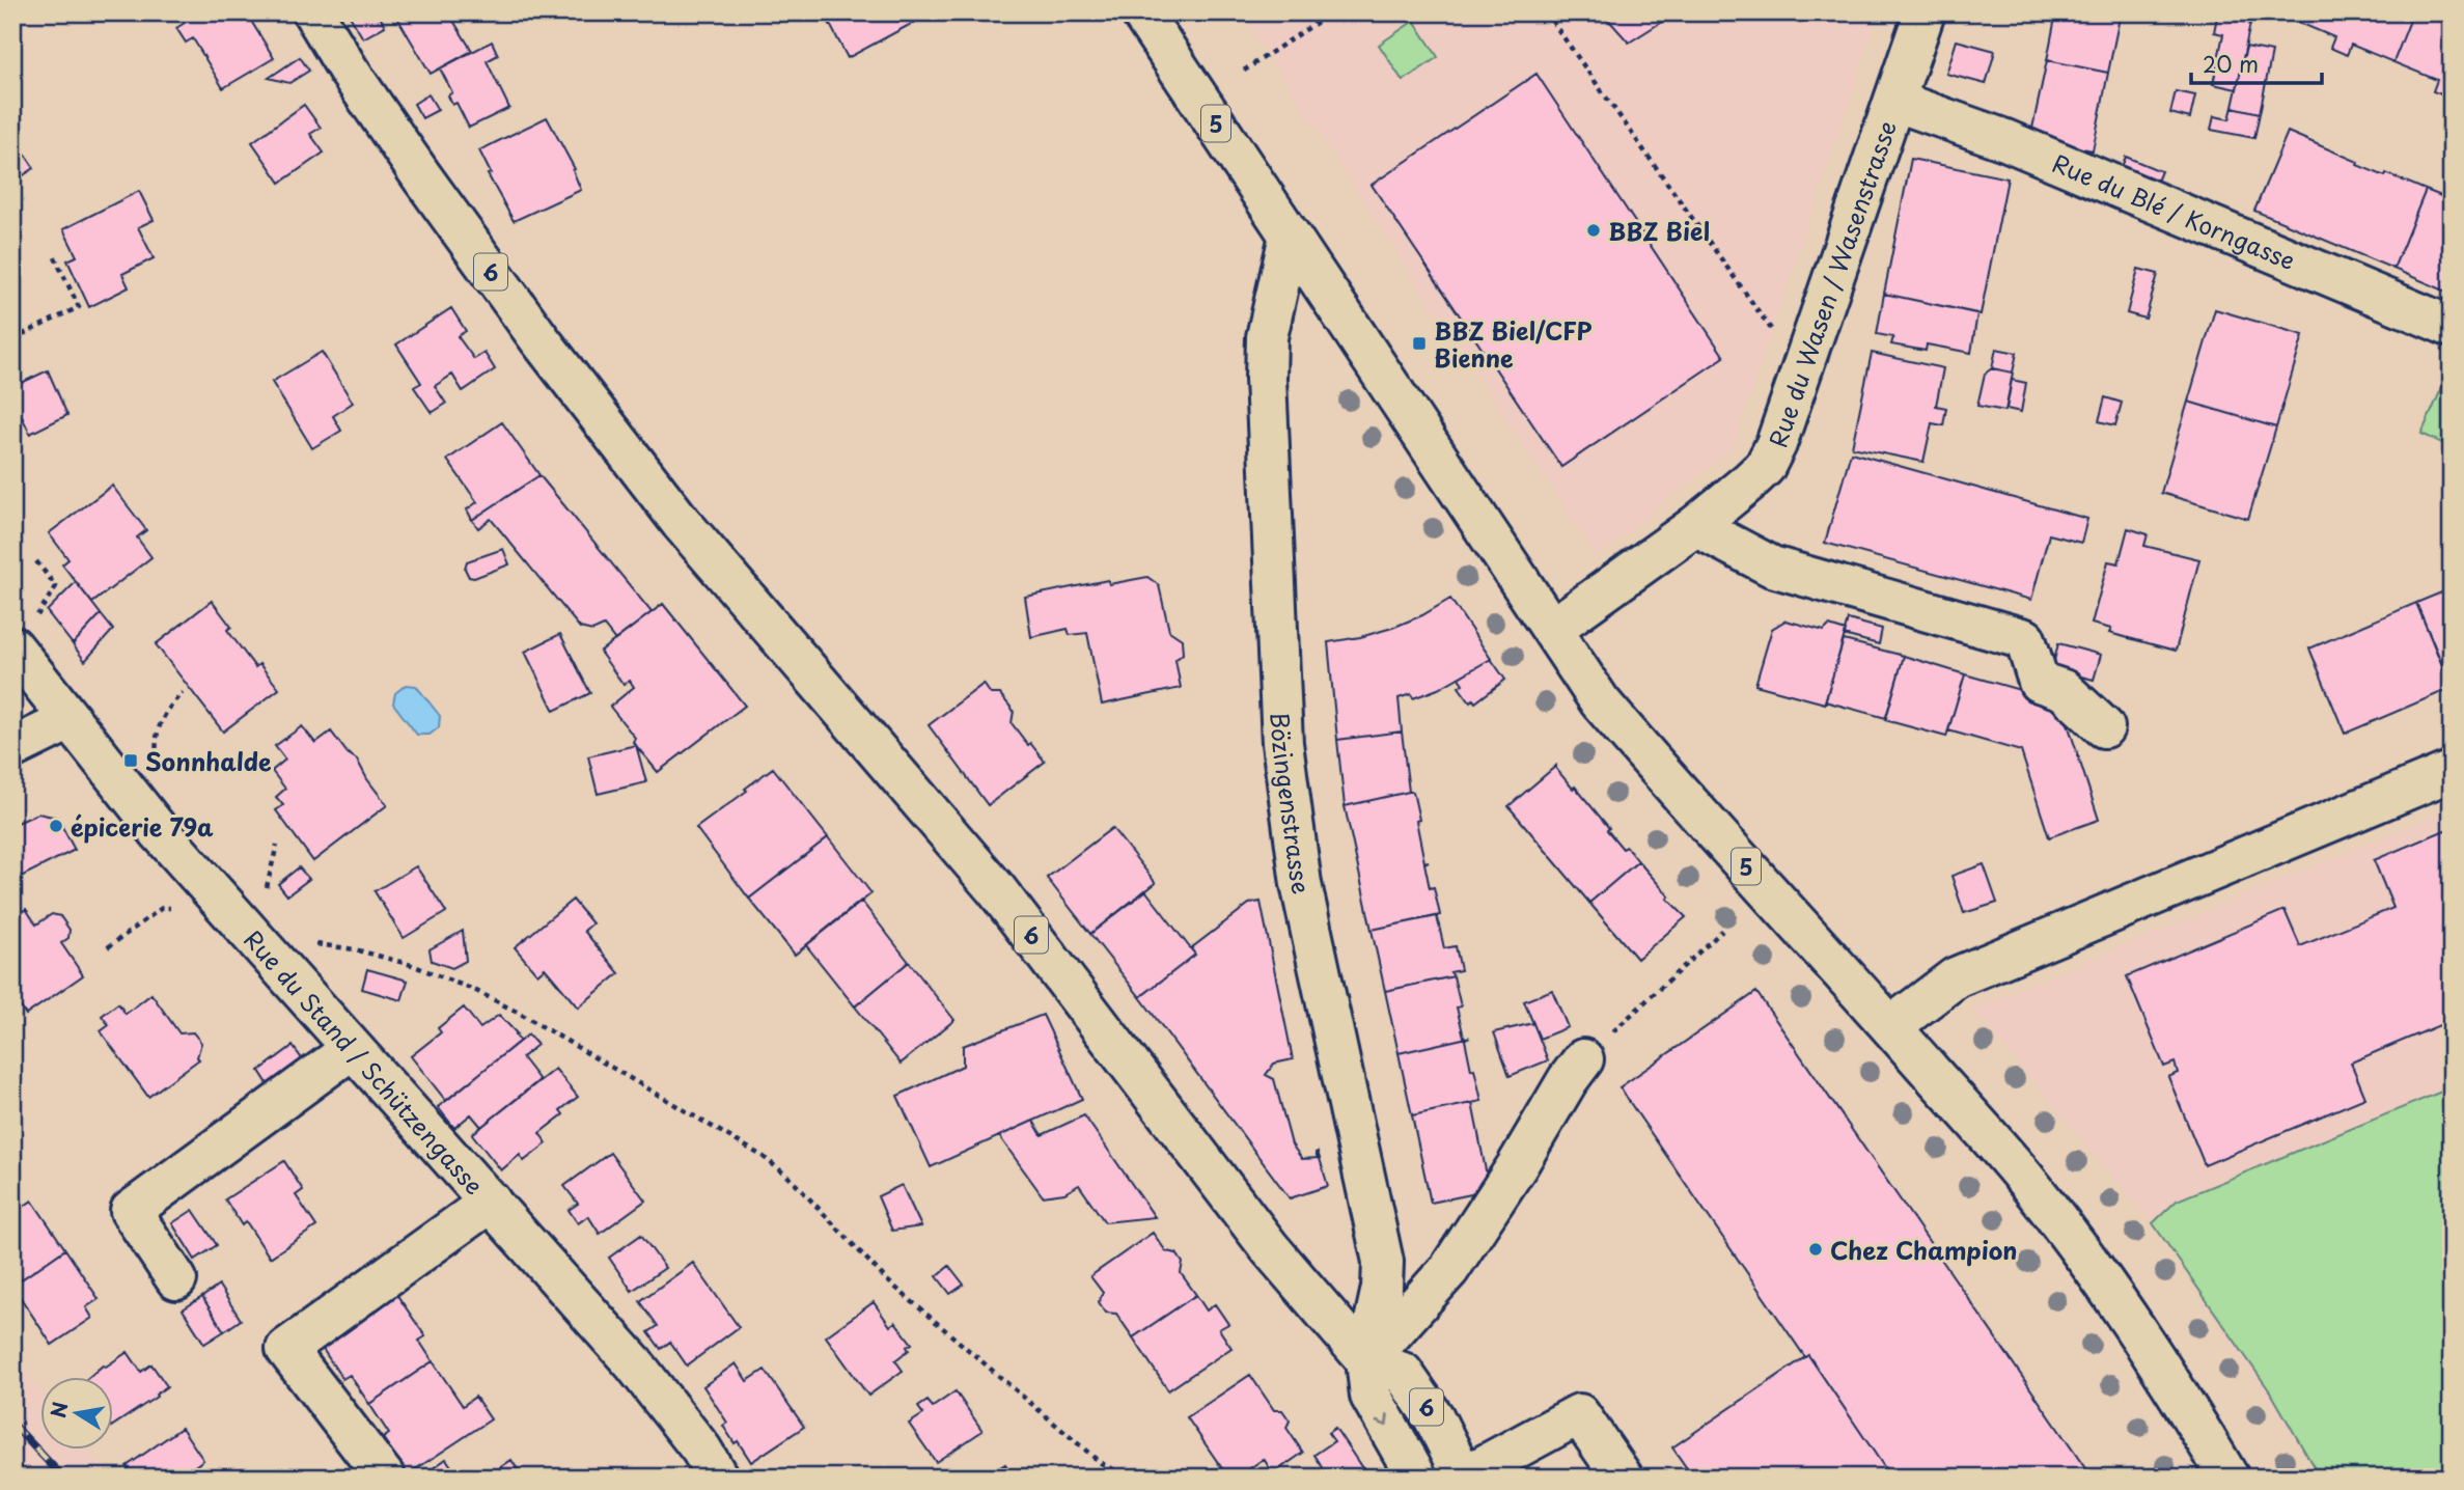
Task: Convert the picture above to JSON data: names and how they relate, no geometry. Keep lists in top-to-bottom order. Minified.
{"streets":{"street":["5","Rue du Blé / Korngasse","6","Rue du Wasen / Wasenstrasse","Bözingenstrasse","Rue du Stand / Schützengasse"]},"crossings":[["5","Rue du Wasen / Wasenstrasse"],["5","Bözingenstrasse"],["Rue du Blé / Korngasse","Rue du Wasen / Wasenstrasse"],["6","Bözingenstrasse"]],"places":{"other":["BBZ Biel","épicerie 79a","Chez Champion"],"transit":["BBZ Biel/CFP Bienne","Sonnhalde"]},"scale_bar":"20 m","north":"left"}
